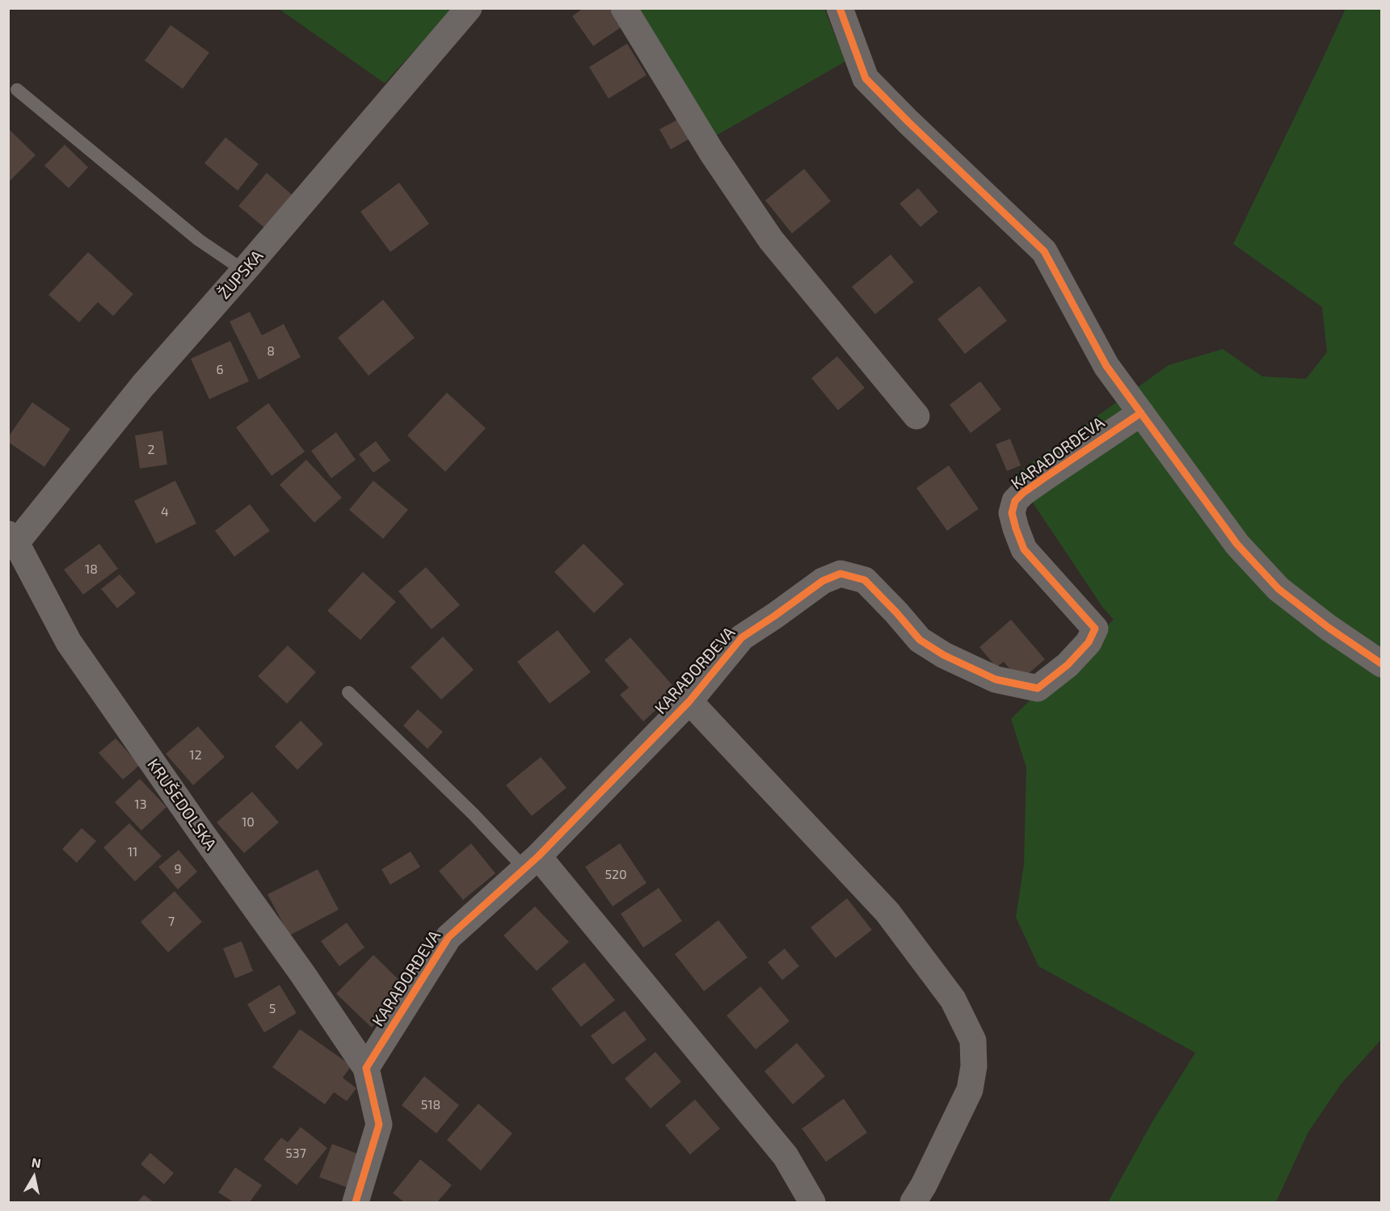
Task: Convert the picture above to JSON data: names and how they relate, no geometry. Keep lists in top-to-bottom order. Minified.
{"streets":{"street":["ŽUPSKA","KARAĐORĐEVA","KRUŠEDOLSKA"]},"crossings":[["ŽUPSKA","KRUŠEDOLSKA"],["KARAĐORĐEVA","KRUŠEDOLSKA"]],"house_numbers":["8","6","2","4","18","12","13","10","11","9","520","7","5","518","537"],"north":"top"}
